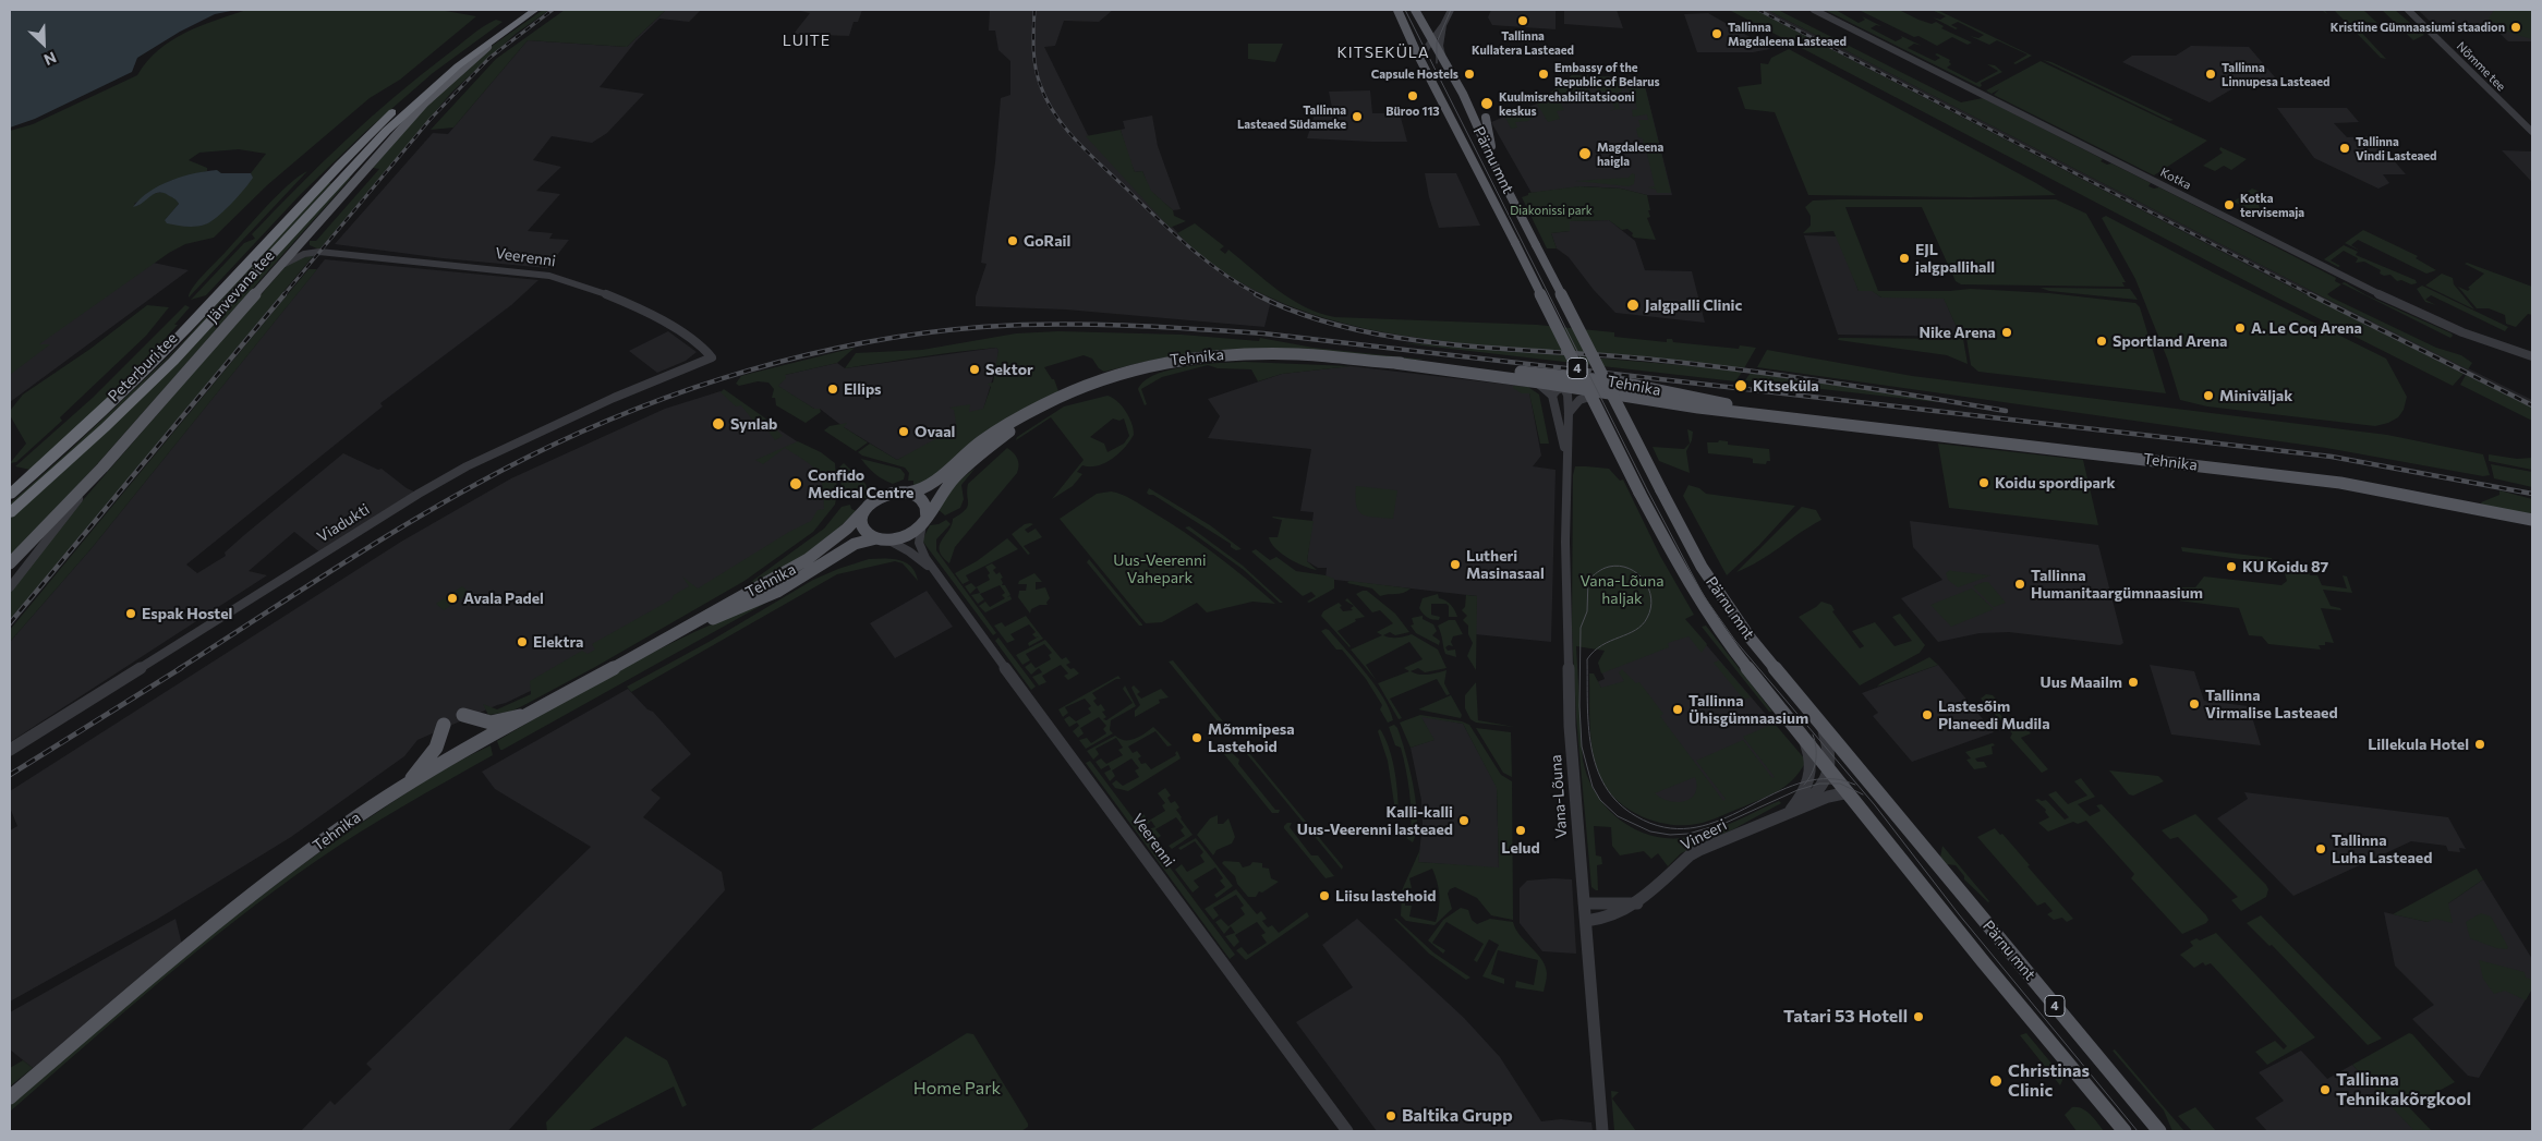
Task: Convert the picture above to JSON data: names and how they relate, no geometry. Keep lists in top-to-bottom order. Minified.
{"streets":{"highway":["Järvevana tee","Peterburi tee"],"main road":["Pärnu mnt","Tehnika","4"],"street":["Nõmme tee","Kotka","Veerenni","Viadukti","Vana-Lõuna","Vineeri"]},"crossings":[["Pärnu mnt","Vineeri"],["Veerenni","Tehnika"],["Veerenni","Viadukti"],["Järvevana tee","Peterburi tee"],["Tehnika","Vana-Lõuna"],["Vana-Lõuna","Vineeri"]],"districts":["LUITE","KITSEKÜLA"],"parks":["Diakonissi park","Uus-Veerenni Vahepark","Vana-Lõuna haljak","Home Park"],"places":["Tallinna Kullatera Lasteaed","Kristiine Gümnaasiumi staadion","Tallinna Magdaleena Lasteaed","Capsule Hostels","Embassy of the Republic of Belarus","Tallinna Linnupesa Lasteaed","Büroo 113","Kuulmisrehabilitatsiooni keskus","Tallinna Lasteaed Südameke","Tallinna Vindi Lasteaed","Magdaleena haigla","Kotka tervisemaja","GoRail","EJL jalgpallihall","Jalgpalli Clinic","A. Le Coq Arena","Nike Arena","Sportland Arena","Sektor","Kitseküla","Ellips","Miniväljak","Synlab","Ovaal","Koidu spordipark","Confido Medical Centre","Lutheri Masinasaal","KU Koidu 87","Tallinna Humanitaargümnaasium","Avala Padel","Espak Hostel","Elektra","Uus Maailm","Tallinna Virmalise Lasteaed","Tallinna Ühisgümnaasium","Lastesõim Planeedi Mudila","Mõmmipesa Lastehoid","Lillekula Hotel","Kalli-kalli Uus-Veerenni lasteaed","Lelud","Tallinna Luha Lasteaed","Liisu lastehoid","Tatari 53 Hotell","Christinas Clinic","Tallinna Tehnikakõrgkool","Baltika Grupp"],"north":"bottom right"}
